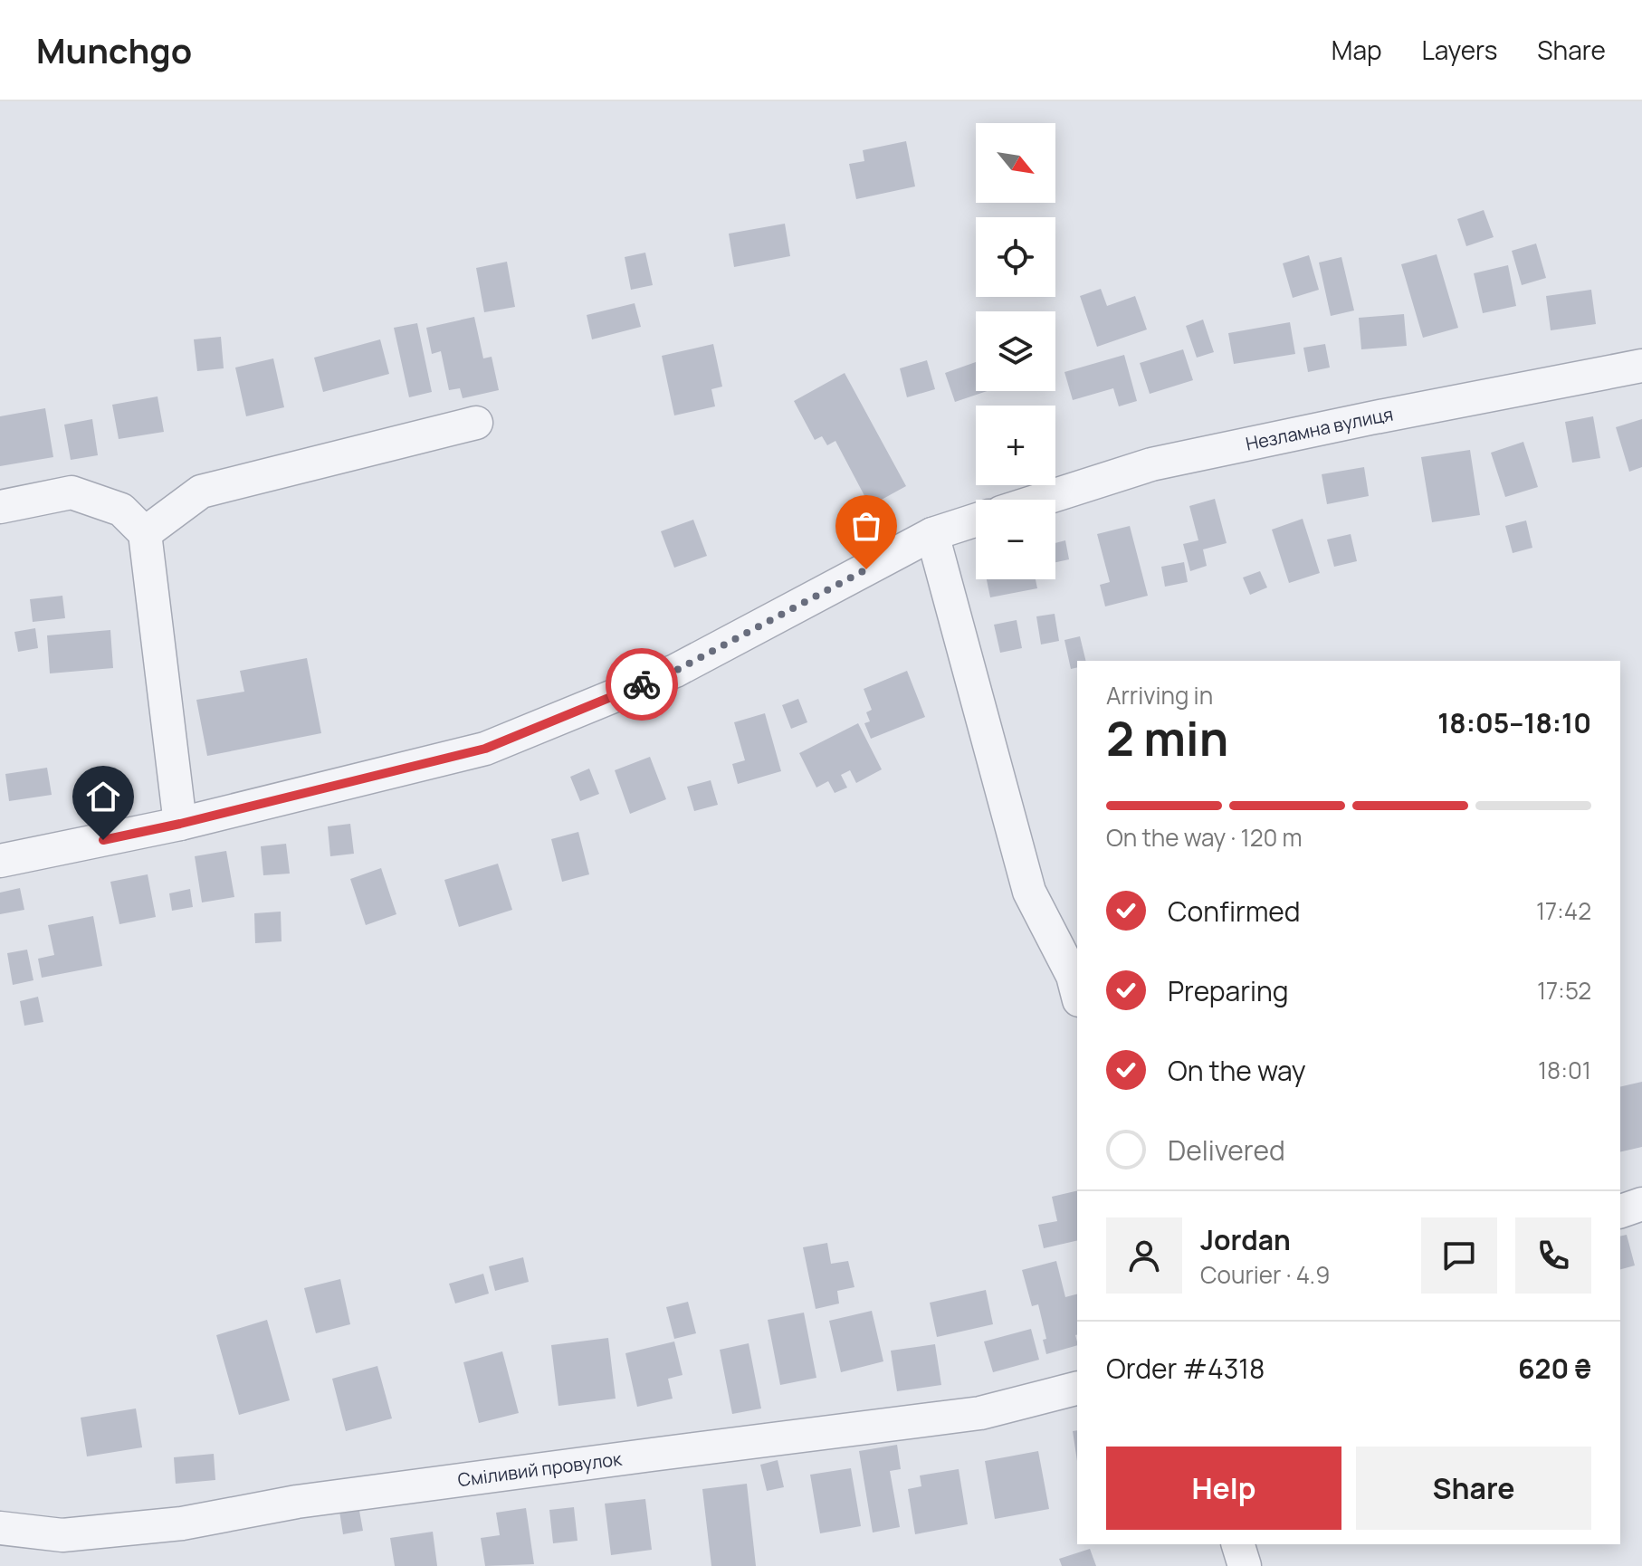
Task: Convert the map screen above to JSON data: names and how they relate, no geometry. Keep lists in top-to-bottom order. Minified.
{"streets":{"street":["Незламна вулиця","Сміливий провулок"]},"north":"bottom right","page":{"header":"Munchgo","nav":["Map","Layers","Share"],"map_buttons":["+","−"],"heading":["2 min","Arriving in","18:05–18:10"],"panel":["Jordan","Courier · 4.9","Order #4318","620 ₴"],"bar":"On the way · 120 m","list":[["Confirmed","17:42"],["Preparing","17:52"],["On the way","18:01"],"Delivered"],"buttons":["Help","Share"]}}
